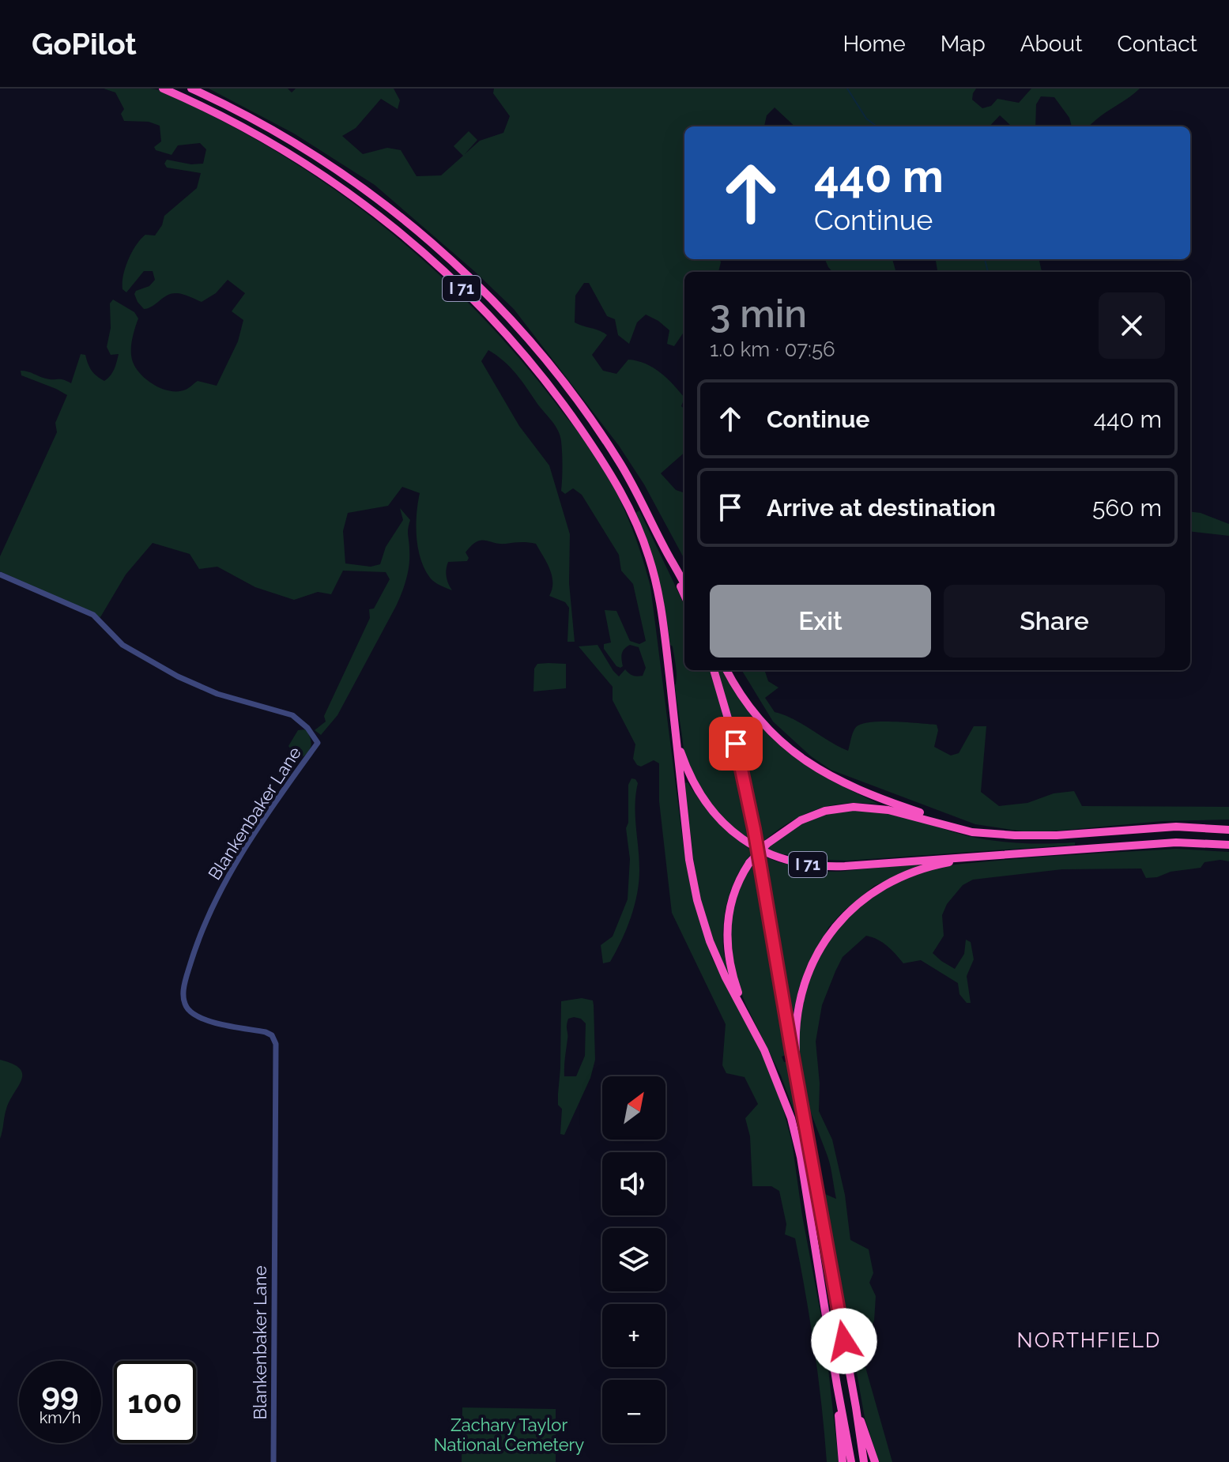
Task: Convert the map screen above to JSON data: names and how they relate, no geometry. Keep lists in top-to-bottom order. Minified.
{"streets":{"highway":["I 71"],"street":["Blankenbaker Lane"]},"districts":["NORTHFIELD"],"parks":["Zachary Taylor National Cemetery"],"north":"top right","page":{"header":"GoPilot","nav":["Home","Map","About","Contact"],"turn":["440 m","Continue"],"heading":["3 min","1.0 km · 07:56"],"list":[{"name":"Continue","value":"440 m"},{"name":"Arrive at destination","value":"560 m"}],"buttons":["Exit","Share"],"map_buttons":["+","−"],"speed":"99 km/h","limit":"100"}}
